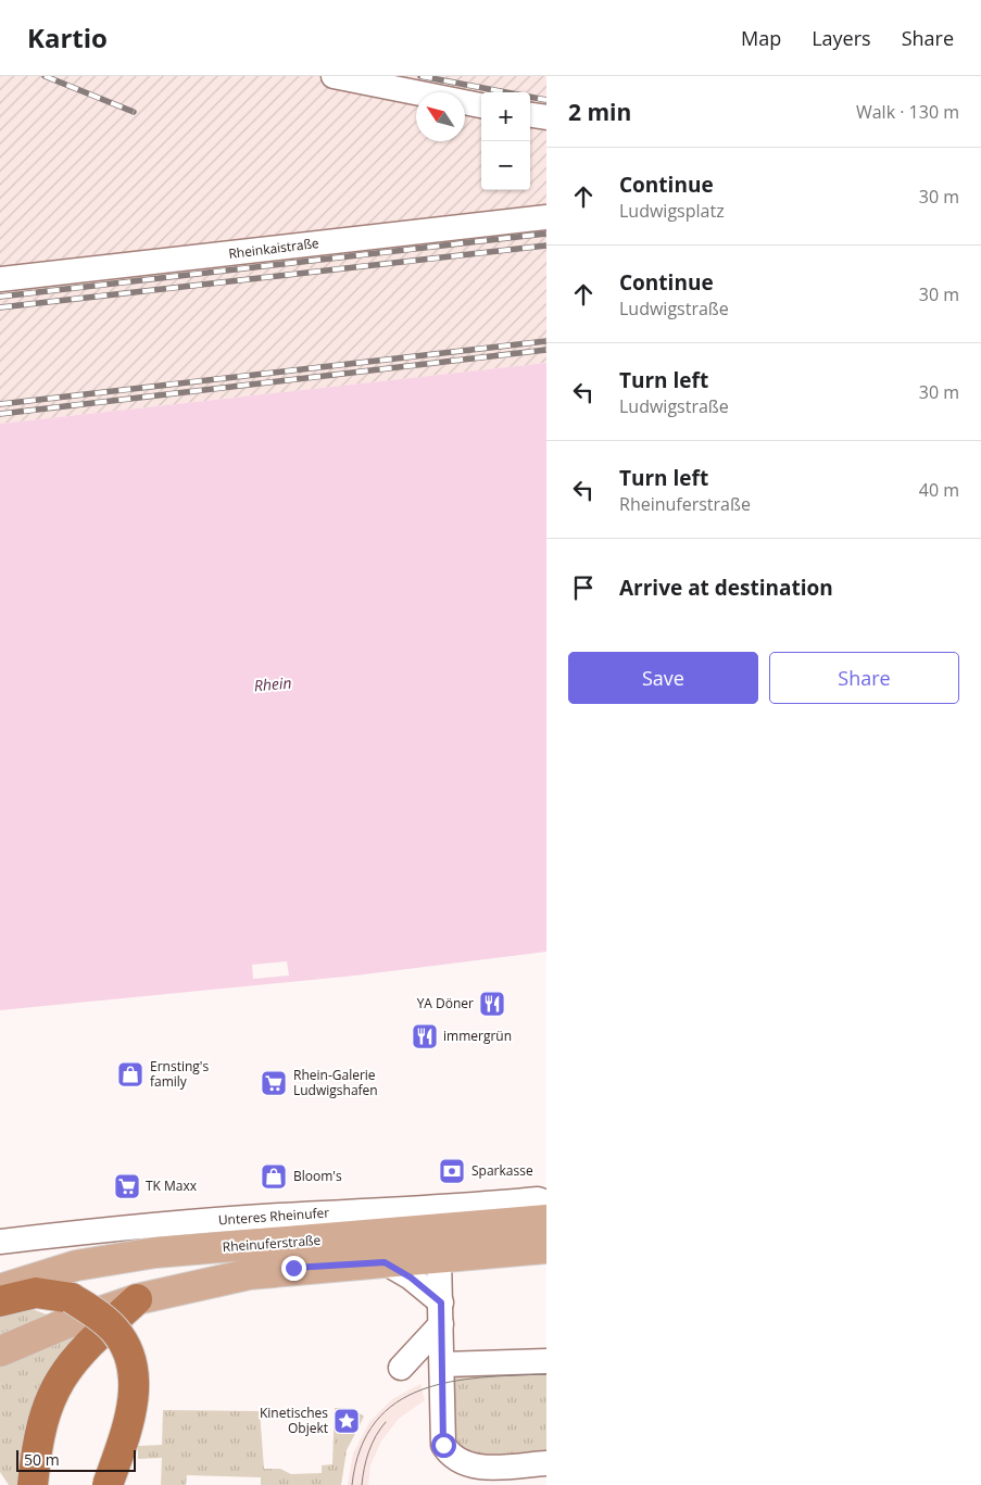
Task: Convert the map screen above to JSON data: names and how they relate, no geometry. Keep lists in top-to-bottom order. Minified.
{"streets":{"main road":["Rheinuferstraße"],"street":["Rheinkaistraße","Unteres Rheinufer"]},"water":["Rhein"],"places":{"restaurant":["YA Döner","immergrün"],"shop":["Ernsting's family","Bloom's"],"supermarket":["Rhein-Galerie Ludwigshafen","TK Maxx"],"bank":["Sparkasse"],"place":["Kinetisches Objekt"]},"scale_bar":"50 m","north":"top left","page":{"header":"Kartio","nav":["Map","Layers","Share"],"heading":["2 min","Walk · 130 m"],"map_buttons":["+","−"],"list":[["Continue","Ludwigsplatz","30 m"],["Continue","Ludwigstraße","30 m"],["Turn left","Ludwigstraße","30 m"],["Turn left","Rheinuferstraße","40 m"],"Arrive at destination"],"buttons":["Save","Share"],"scale":"50 m"}}
